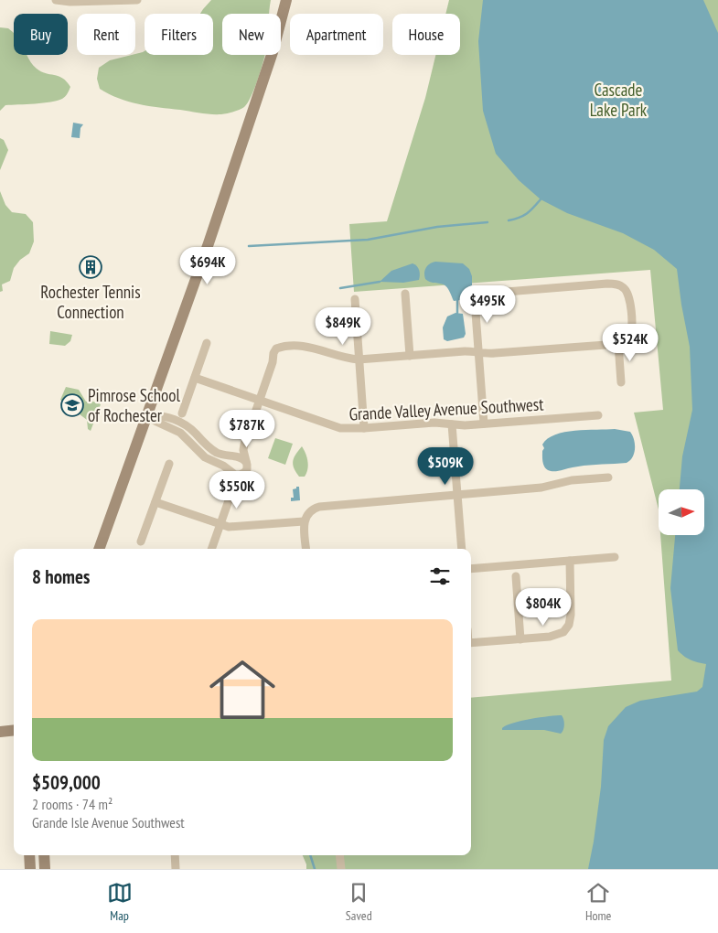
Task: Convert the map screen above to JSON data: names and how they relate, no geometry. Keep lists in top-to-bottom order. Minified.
{"streets":{"street":["Grande Valley Avenue Southwest"]},"parks":["Cascade Lake Park"],"places":{"building":["Rochester Tennis Connection"],"school or university":["Pimrose School of Rochester"]},"north":"right","page":{"chip":["Buy","Rent","Filters","New","Apartment","House"],"price":["$694K","$495K","$849K","$524K","$787K","$509K","$550K","$804K"],"heading":"8 homes","list":[{"name":"$509,000","note":"2 rooms · 74 m² · Grande Isle Avenue Southwest"}],"tabs":["Map","Saved","Home"]}}
